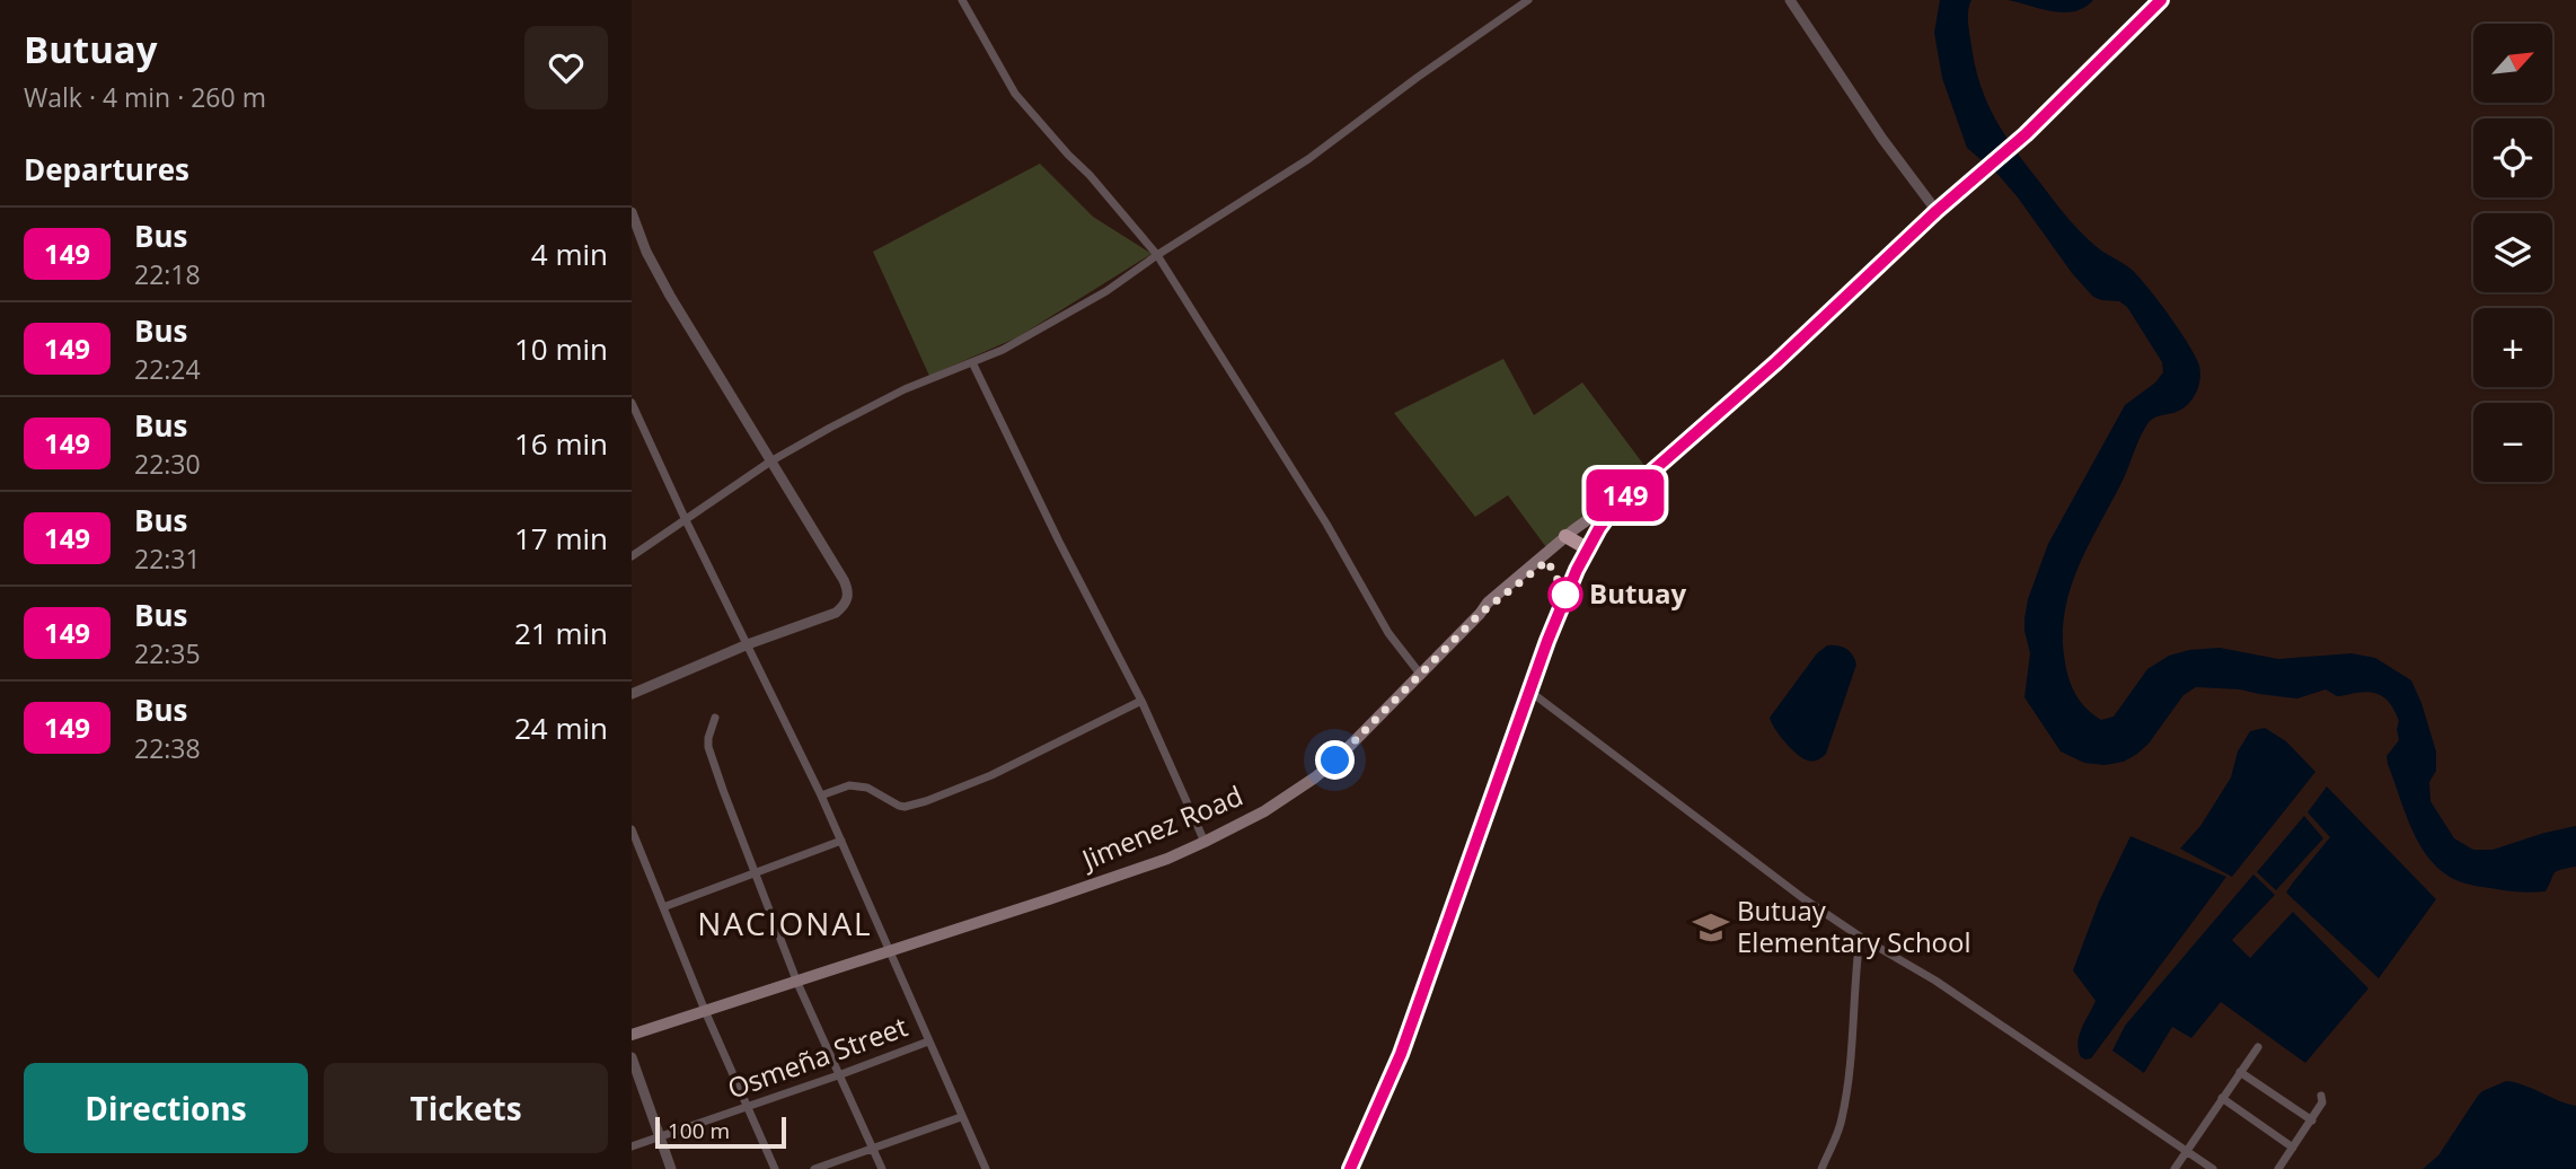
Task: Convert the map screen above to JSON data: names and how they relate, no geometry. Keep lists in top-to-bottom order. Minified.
{"streets":{"main road":["Jimenez Road"],"street":["Osmeña Street"]},"districts":["NACIONAL"],"places":{"other":["Butuay"],"school or university":["Butuay Elementary School"]},"lines":["bus line 149"],"scale_bar":"100 m","north":"top right","page":{"heading":[["Butuay","Walk · 4 min · 260 m"],"Departures"],"on_map":"149","map_buttons":["+","−"],"list":[{"mark":"149","name":"Bus","note":"22:18","value":"4 min"},{"mark":"149","name":"Bus","note":"22:24","value":"10 min"},{"mark":"149","name":"Bus","note":"22:30","value":"16 min"},{"mark":"149","name":"Bus","note":"22:31","value":"17 min"},{"mark":"149","name":"Bus","note":"22:35","value":"21 min"},{"mark":"149","name":"Bus","note":"22:38","value":"24 min"}],"buttons":["Directions","Tickets"],"scale":"100 m"}}
